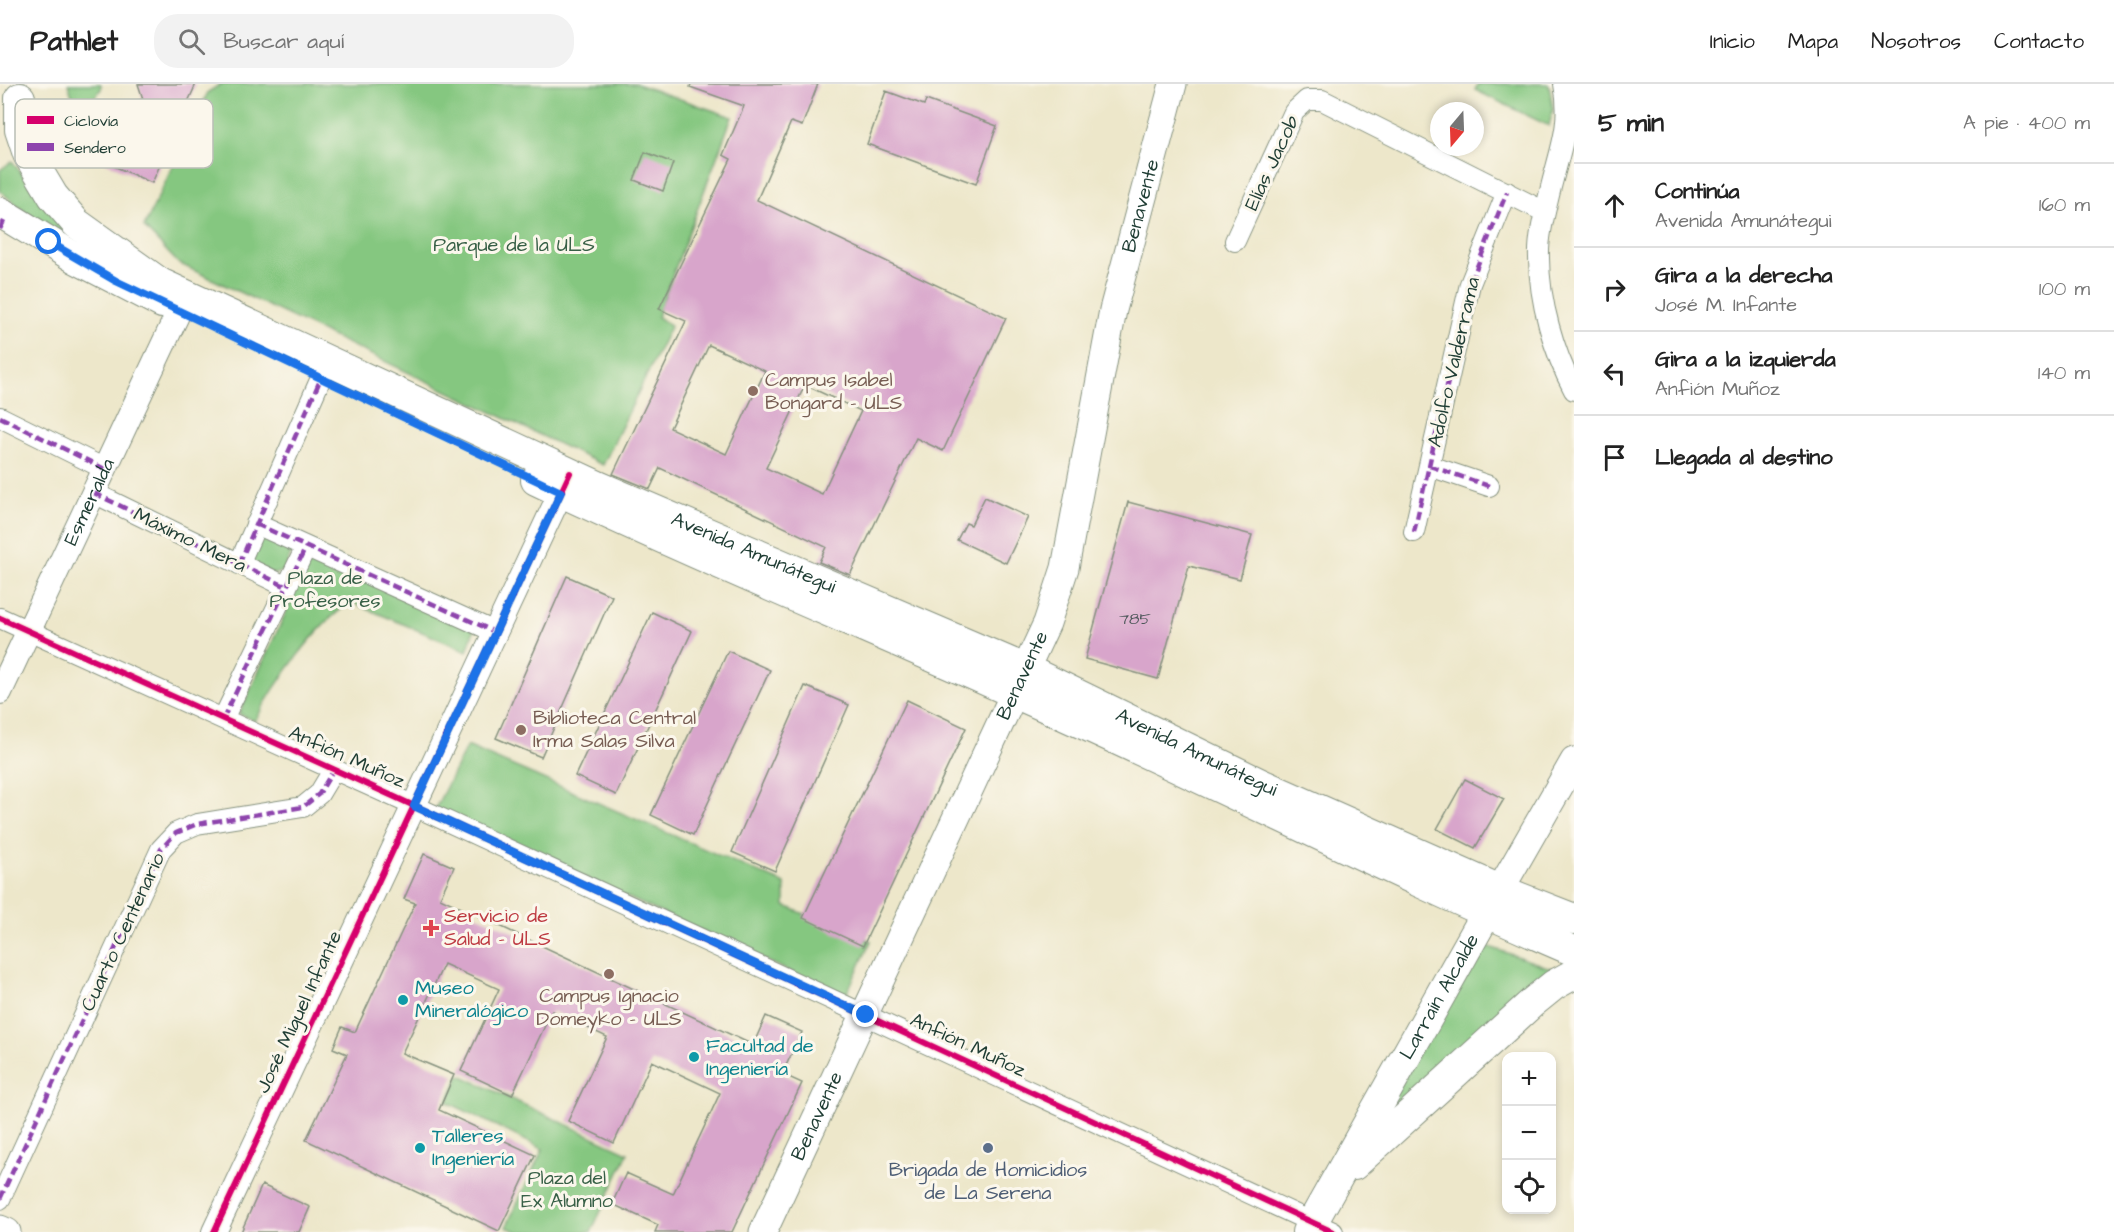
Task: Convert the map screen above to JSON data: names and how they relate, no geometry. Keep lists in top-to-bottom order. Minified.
{"streets":{"main road":["Benavente","Avenida Amunátegui","Larraín Alcalde"],"street":["Elías Jacob","Adolfo Valderrama","Esmeralda","Máximo Mera","Anfión Muñoz","Cuarto Centenario","José Miguel Infante"]},"crossings":[["Elías Jacob","Adolfo Valderrama"],["Benavente","Avenida Amunátegui"],["Benavente","Anfión Muñoz"],["Esmeralda","Máximo Mera"],["Esmeralda","Avenida Amunátegui"],["Esmeralda","Anfión Muñoz"],["Avenida Amunátegui","Larraín Alcalde"],["Avenida Amunátegui","José Miguel Infante"],["Anfión Muñoz","Cuarto Centenario"],["Anfión Muñoz","Larraín Alcalde"],["Anfión Muñoz","José Miguel Infante"]],"parks":["Parque de la ULS","Plaza de Profesores","Plaza del Ex Alumno"],"places":{"other":["Campus Isabel Bongard - ULS","Biblioteca Central Irma Salas Silva","Campus Ignacio Domeyko - ULS","Museo Mineralógico","Facultad de Ingeniería","Talleres Ingeniería","Brigada de Homicidios de La Serena"],"health":["Servicio de Salud - ULS"]},"house_numbers":["785"],"legend":["Ciclovía","Sendero"],"north":"bottom","page":{"header":"Pathlet","search":"Buscar aquí","nav":["Inicio","Mapa","Nosotros","Contacto"],"heading":["5 min","A pie · 400 m"],"list":[["Continúa","Avenida Amunátegui","160 m"],["Gira a la derecha","José M. Infante","100 m"],["Gira a la izquierda","Anfión Muñoz","140 m"],"Llegada al destino"],"map_buttons":["+","−"]}}
